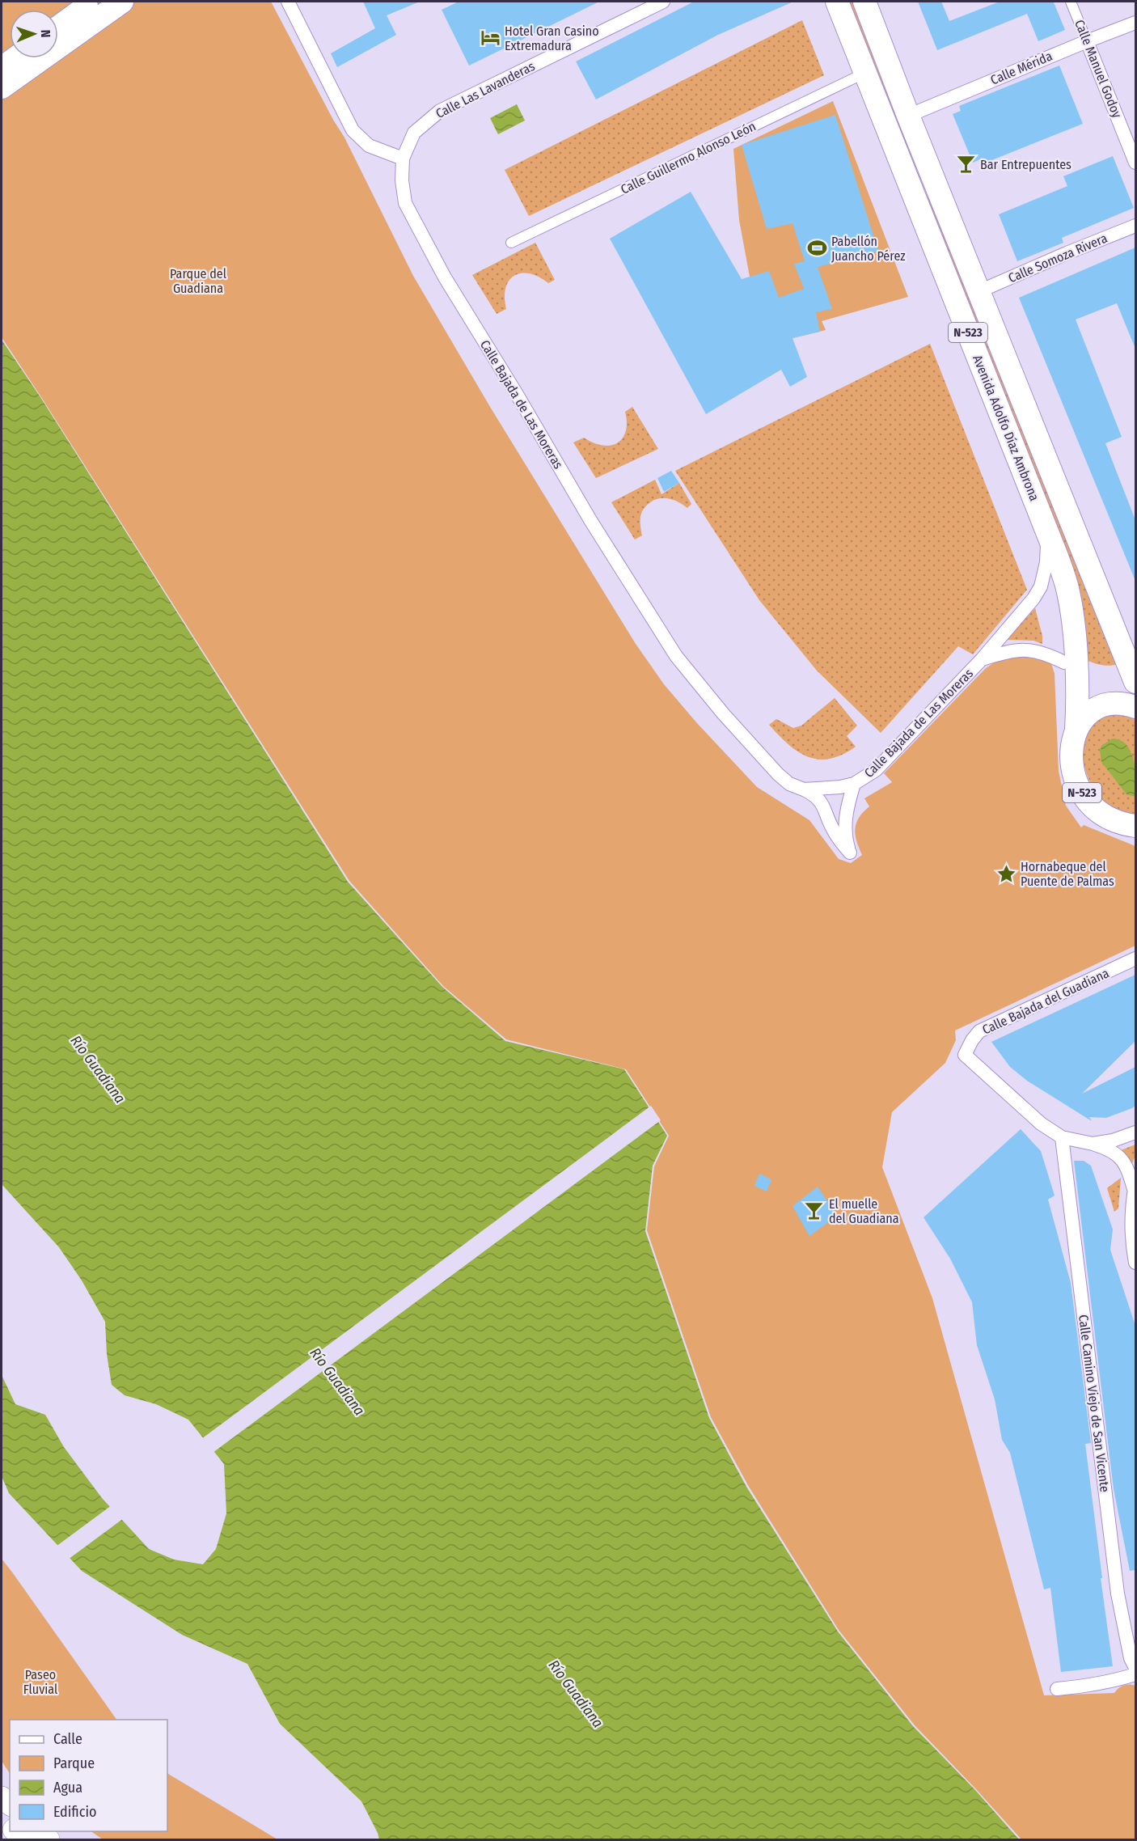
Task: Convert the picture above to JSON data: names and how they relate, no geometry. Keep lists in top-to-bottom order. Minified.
{"streets":{"highway":["N-523","Avenida Adolfo Díaz Ambrona"],"street":["Calle Mérida","Calle Manuel Godoy","Calle Las Lavanderas","Calle Guillermo Alonso León","Calle Somoza Rivera","Calle Bajada de Las Moreras","Calle Bajada del Guadiana","Calle Camino Viejo de San Vicente"]},"crossings":[["Calle Mérida","Calle Manuel Godoy"],["Calle Mérida","Avenida Adolfo Díaz Ambrona"],["Calle Las Lavanderas","Calle Bajada de Las Moreras"],["Calle Guillermo Alonso León","Avenida Adolfo Díaz Ambrona"],["Calle Somoza Rivera","Avenida Adolfo Díaz Ambrona"],["N-523","Avenida Adolfo Díaz Ambrona"],["Calle Bajada de Las Moreras","Avenida Adolfo Díaz Ambrona"],["Calle Bajada del Guadiana","Calle Camino Viejo de San Vicente"]],"water":["Río Guadiana"],"parks":["Parque del Guadiana","Paseo Fluvial"],"places":{"hotel":["Hotel Gran Casino Extremadura"],"bar":["Bar Entrepuentes","El muelle del Guadiana"],"sports":["Pabellón Juancho Pérez"],"place":["Hornabeque del Puente de Palmas"]},"legend":["Calle","Parque","Agua","Edificio"],"north":"right"}
